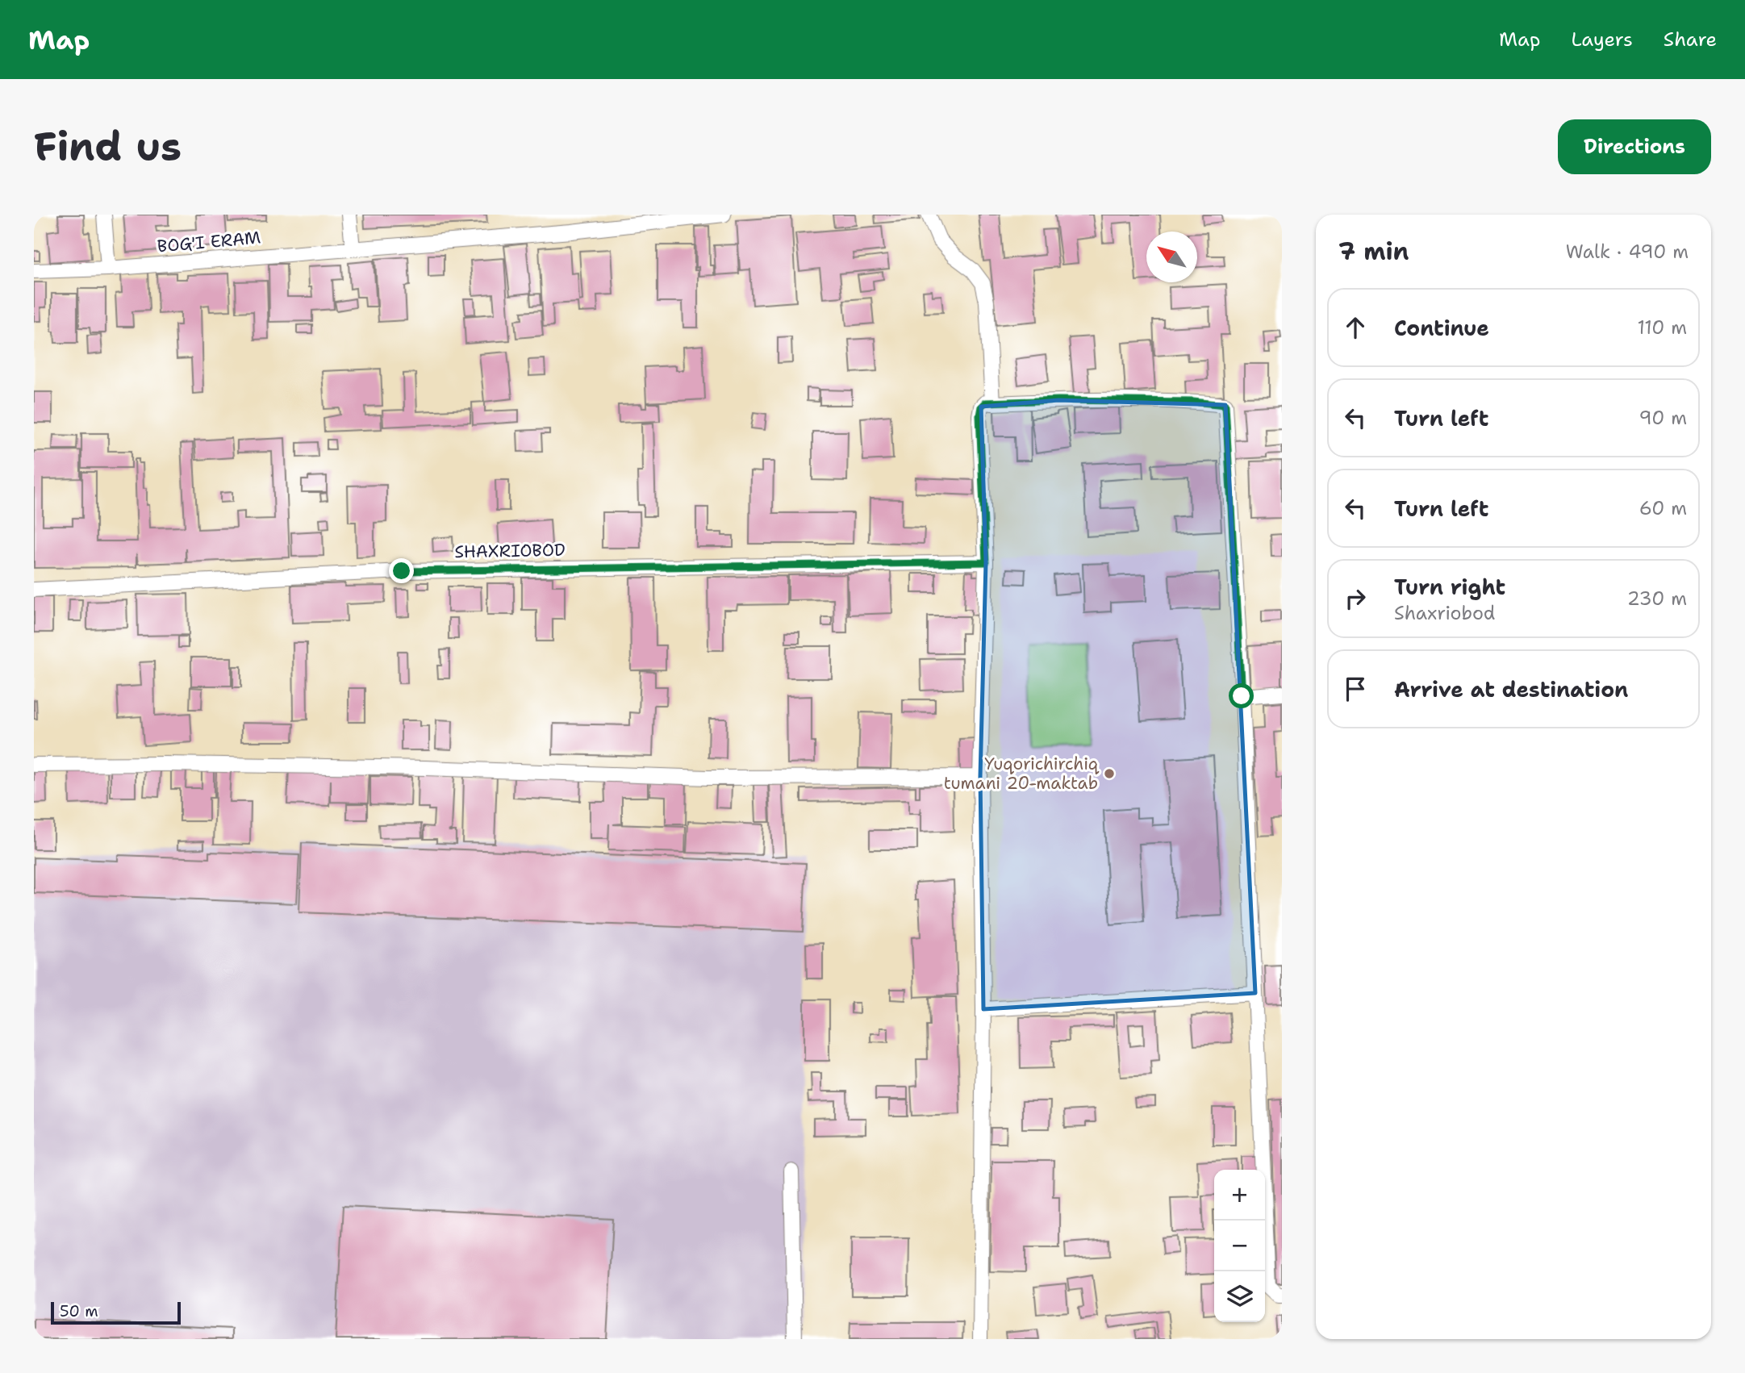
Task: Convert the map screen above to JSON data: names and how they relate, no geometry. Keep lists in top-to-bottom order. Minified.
{"streets":{"street":["BOG'I ERAM","SHAXRIOBOD"]},"places":["Yuqorichirchiq tumani 20-maktab"],"scale_bar":"50 m","north":"top left","page":{"header":"Map","nav":["Map","Layers","Share"],"buttons":"Directions","title":"Find us","heading":["7 min","Walk · 490 m"],"list":[["Continue","110 m"],["Turn left","90 m"],["Turn left","60 m"],["Turn right","Shaxriobod","230 m"],"Arrive at destination"],"map_buttons":["+","−"],"scale":"50 m"}}
